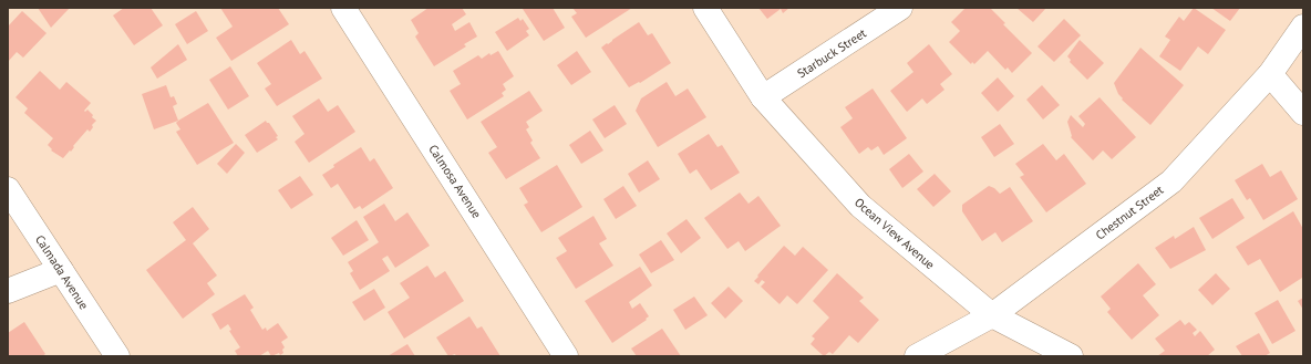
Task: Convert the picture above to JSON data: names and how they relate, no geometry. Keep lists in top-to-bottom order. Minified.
{"streets":{"street":["Starbuck Street","Calmosa Avenue","Chestnut Street","Ocean View Avenue","Calmada Avenue"]},"crossings":[["Starbuck Street","Ocean View Avenue"],["Chestnut Street","Ocean View Avenue"]]}
